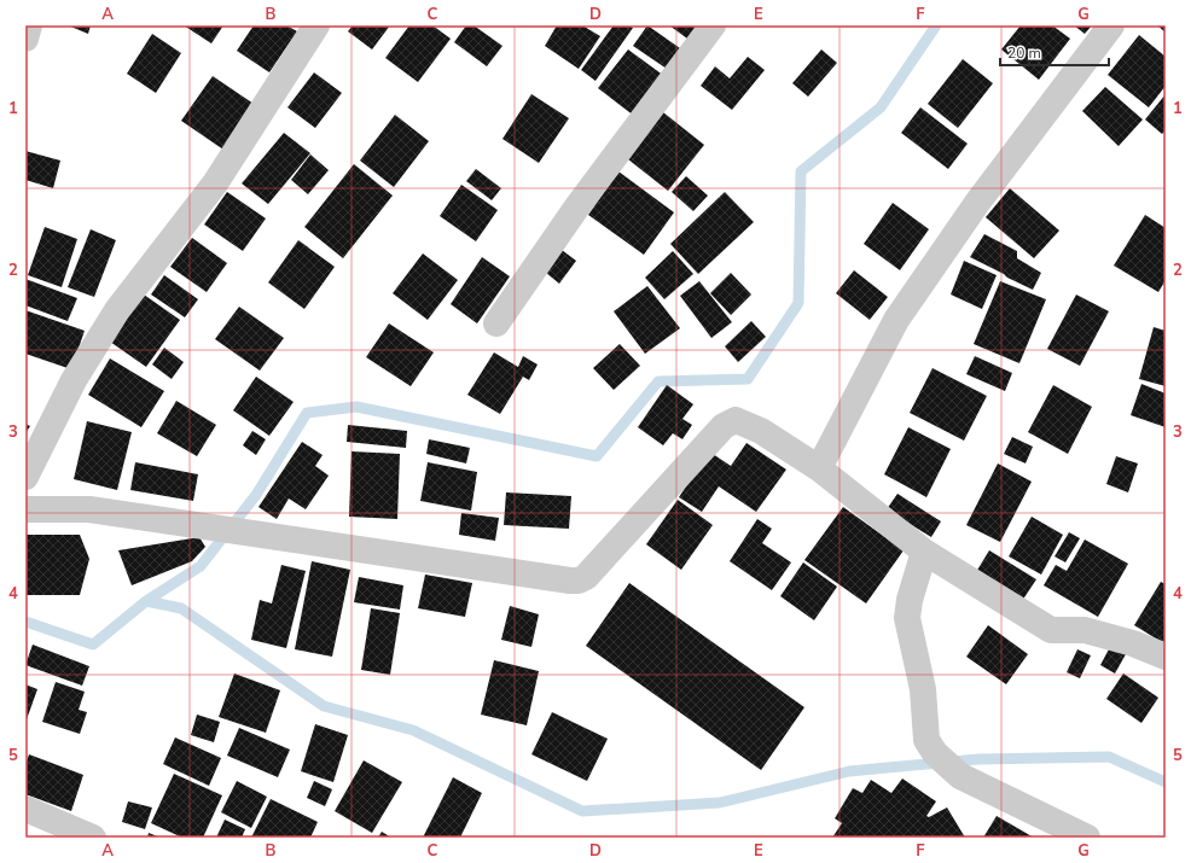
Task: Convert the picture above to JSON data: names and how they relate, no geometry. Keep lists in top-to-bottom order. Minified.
{"scale_bar":"20 m","grid":{"columns":["A","B","C","D","E","F","G"],"rows":["1","2","3","4","5"]}}
